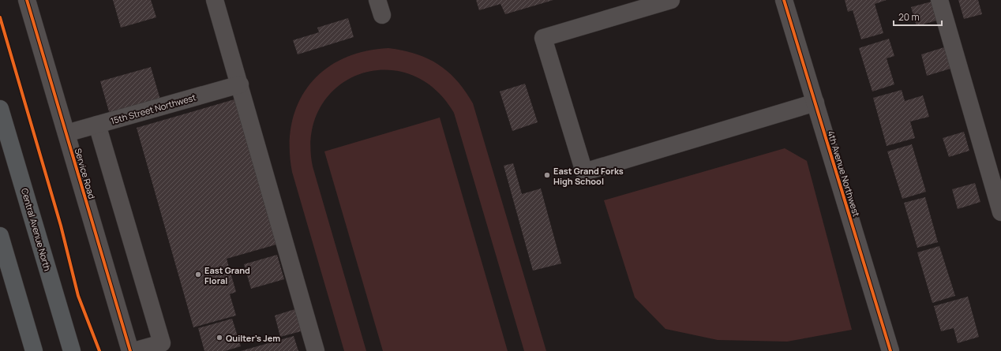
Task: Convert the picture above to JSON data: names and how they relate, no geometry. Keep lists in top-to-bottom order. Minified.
{"streets":{"main road":["Central Avenue North"],"street":["15th Street Northwest","Service Road","4th Avenue Northwest"]},"crossings":[["15th Street Northwest","Service Road"]],"places":["East Grand Forks High School","East Grand Floral","Quilter's Jem"],"scale_bar":"20 m"}
